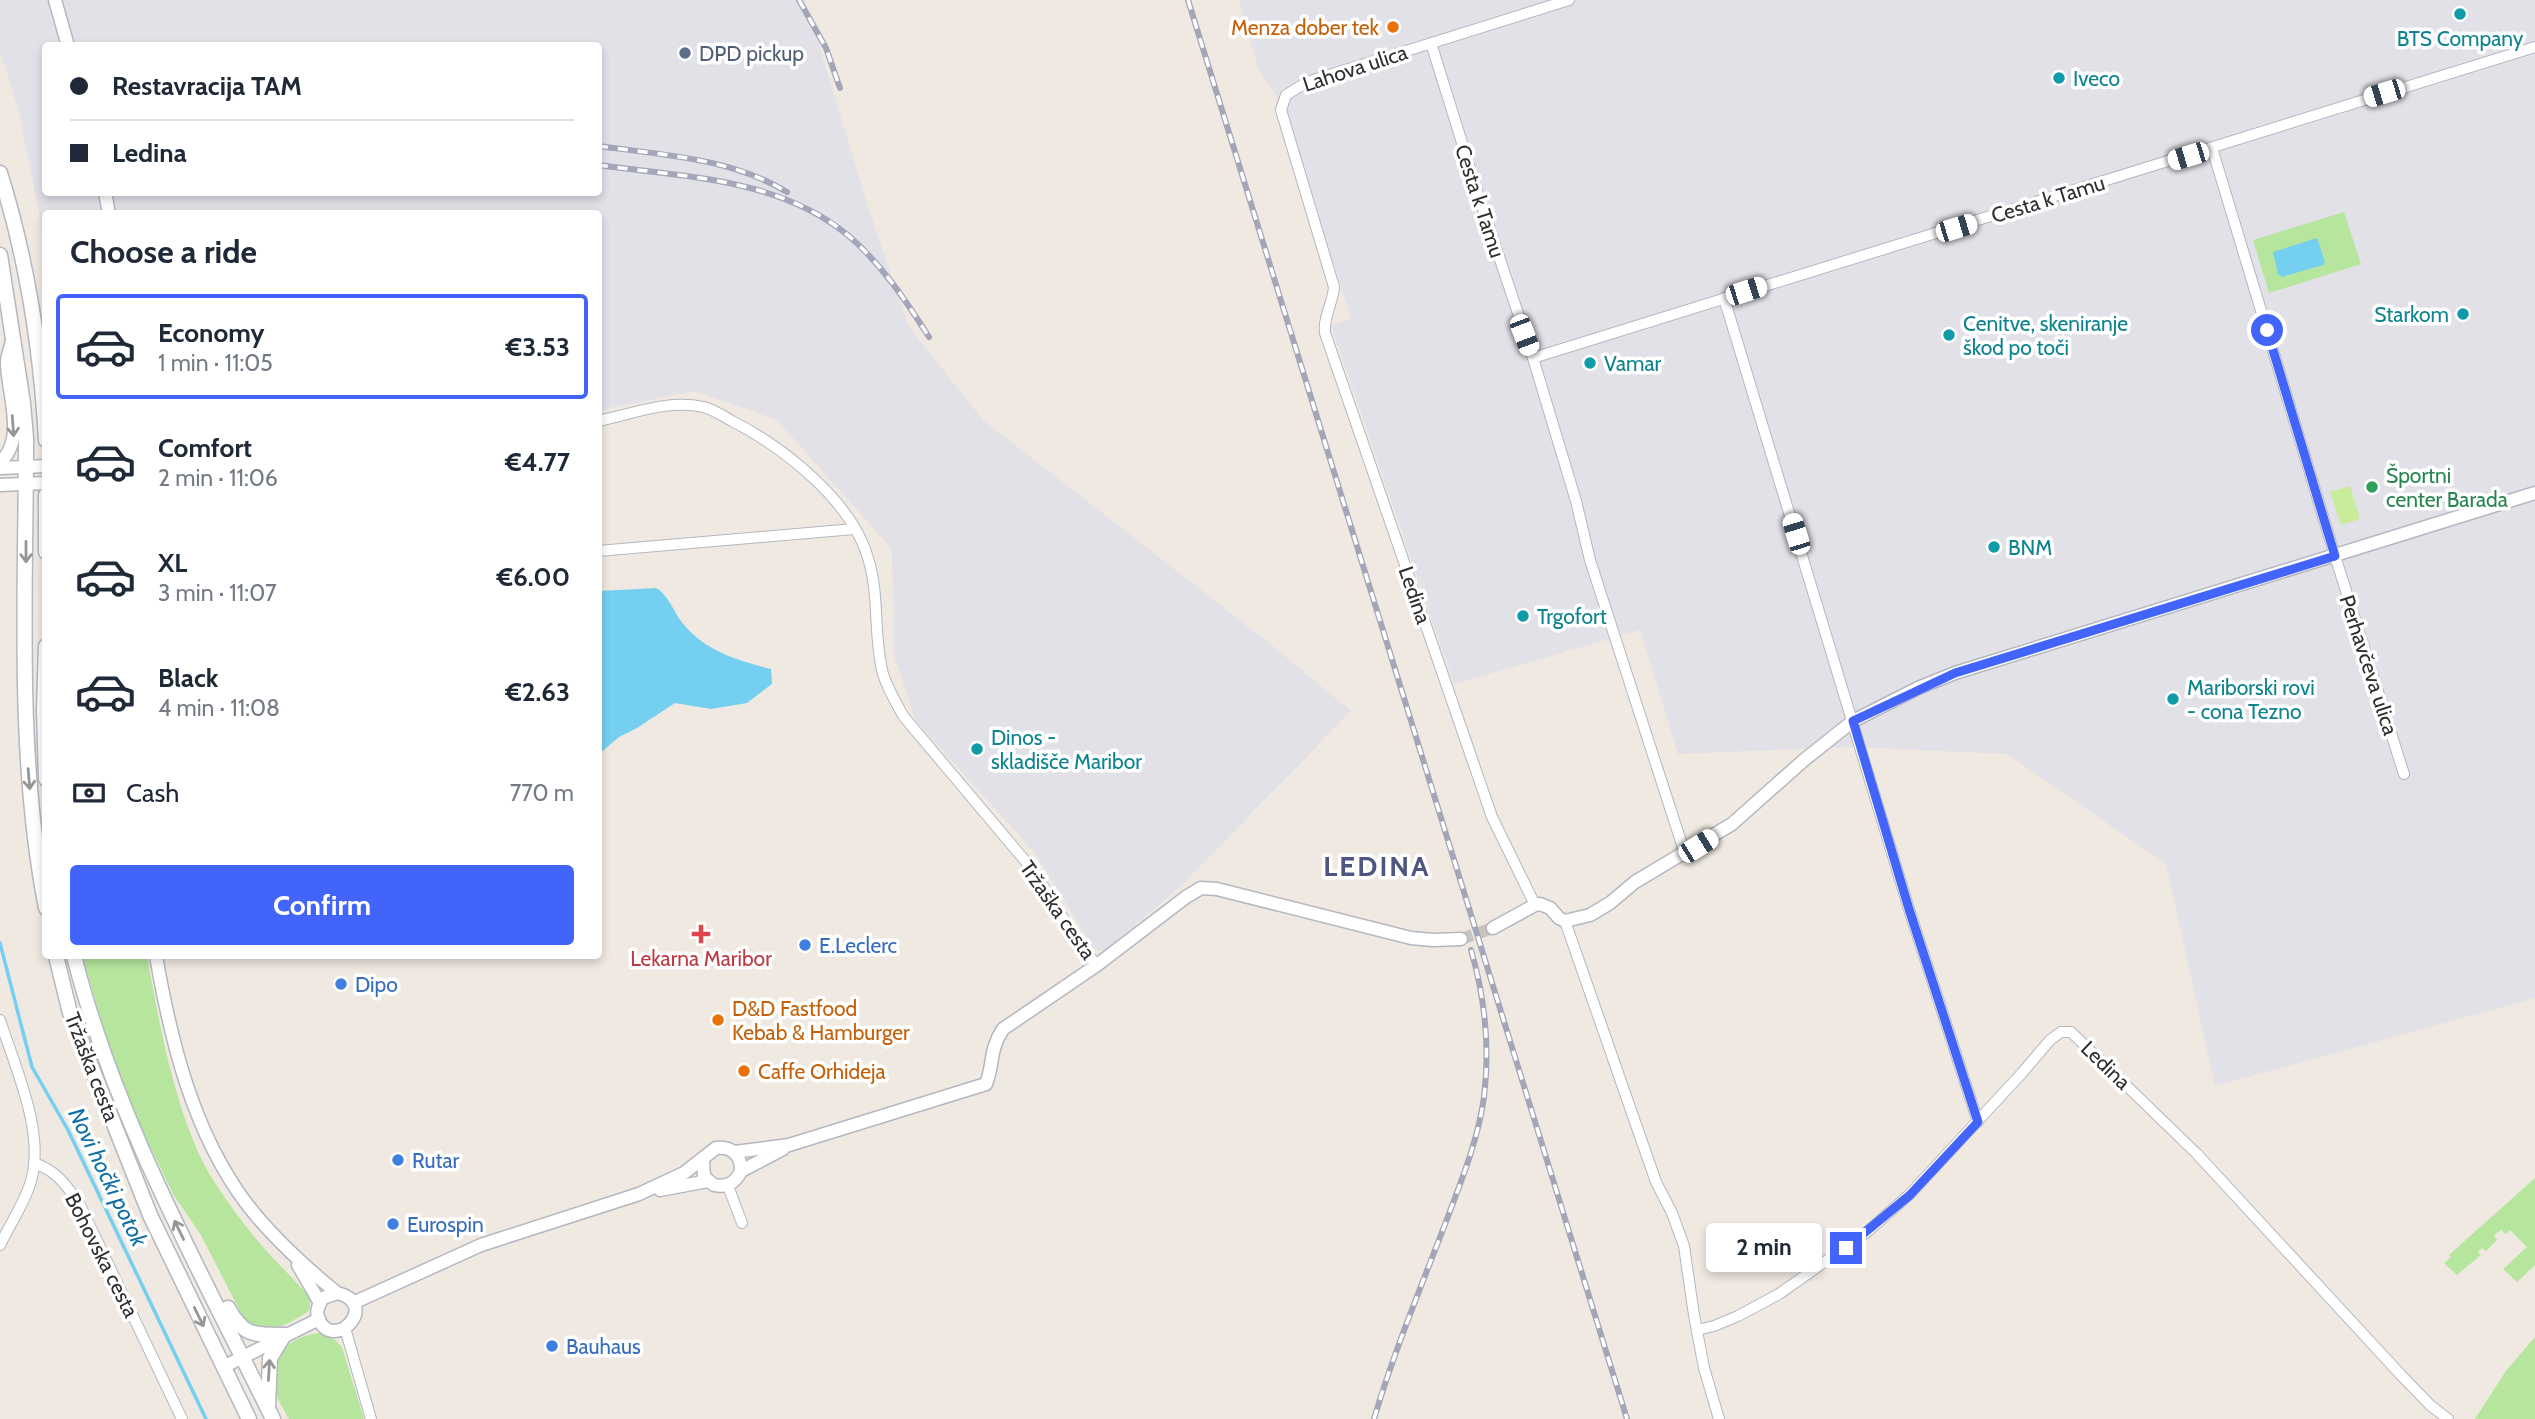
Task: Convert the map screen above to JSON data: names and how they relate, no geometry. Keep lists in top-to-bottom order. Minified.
{"streets":{"main road":["Tržaška cesta"],"street":["Lahova ulica","Cesta k Tamu","Ledina","Perhavčeva ulica","Bohovska cesta"]},"crossings":[["Lahova ulica","Cesta k Tamu"],["Lahova ulica","Ledina"]],"districts":["LEDINA"],"water":["Novi hočki potok"],"places":{"other":["BTS Company","Menza dober tek","DPD pickup","Iveco","Starkom","Cenitve, skeniranje škod po toči","Vamar","Športni center Barada","BNM","Trgofort","Mariborski rovi - cona Tezno","Dinos - skladišče Maribor","E.Leclerc","Dipo","D&D Fastfood Kebab & Hamburger","Caffe Orhideja","Rutar","Eurospin","Bauhaus"],"health":["Lekarna Maribor"]},"page":{"banner":["Restavracija TAM","Ledina"],"heading":"Choose a ride","list":[{"name":"Economy","note":"1 min · 11:05","value":"€3.53"},{"name":"Comfort","note":"2 min · 11:06","value":"€4.77"},{"name":"XL","note":"3 min · 11:07","value":"€6.00"},{"name":"Black","note":"4 min · 11:08","value":"€2.63"}],"pay":["Cash","770 m"],"buttons":"Confirm","bubble":"2 min"}}
